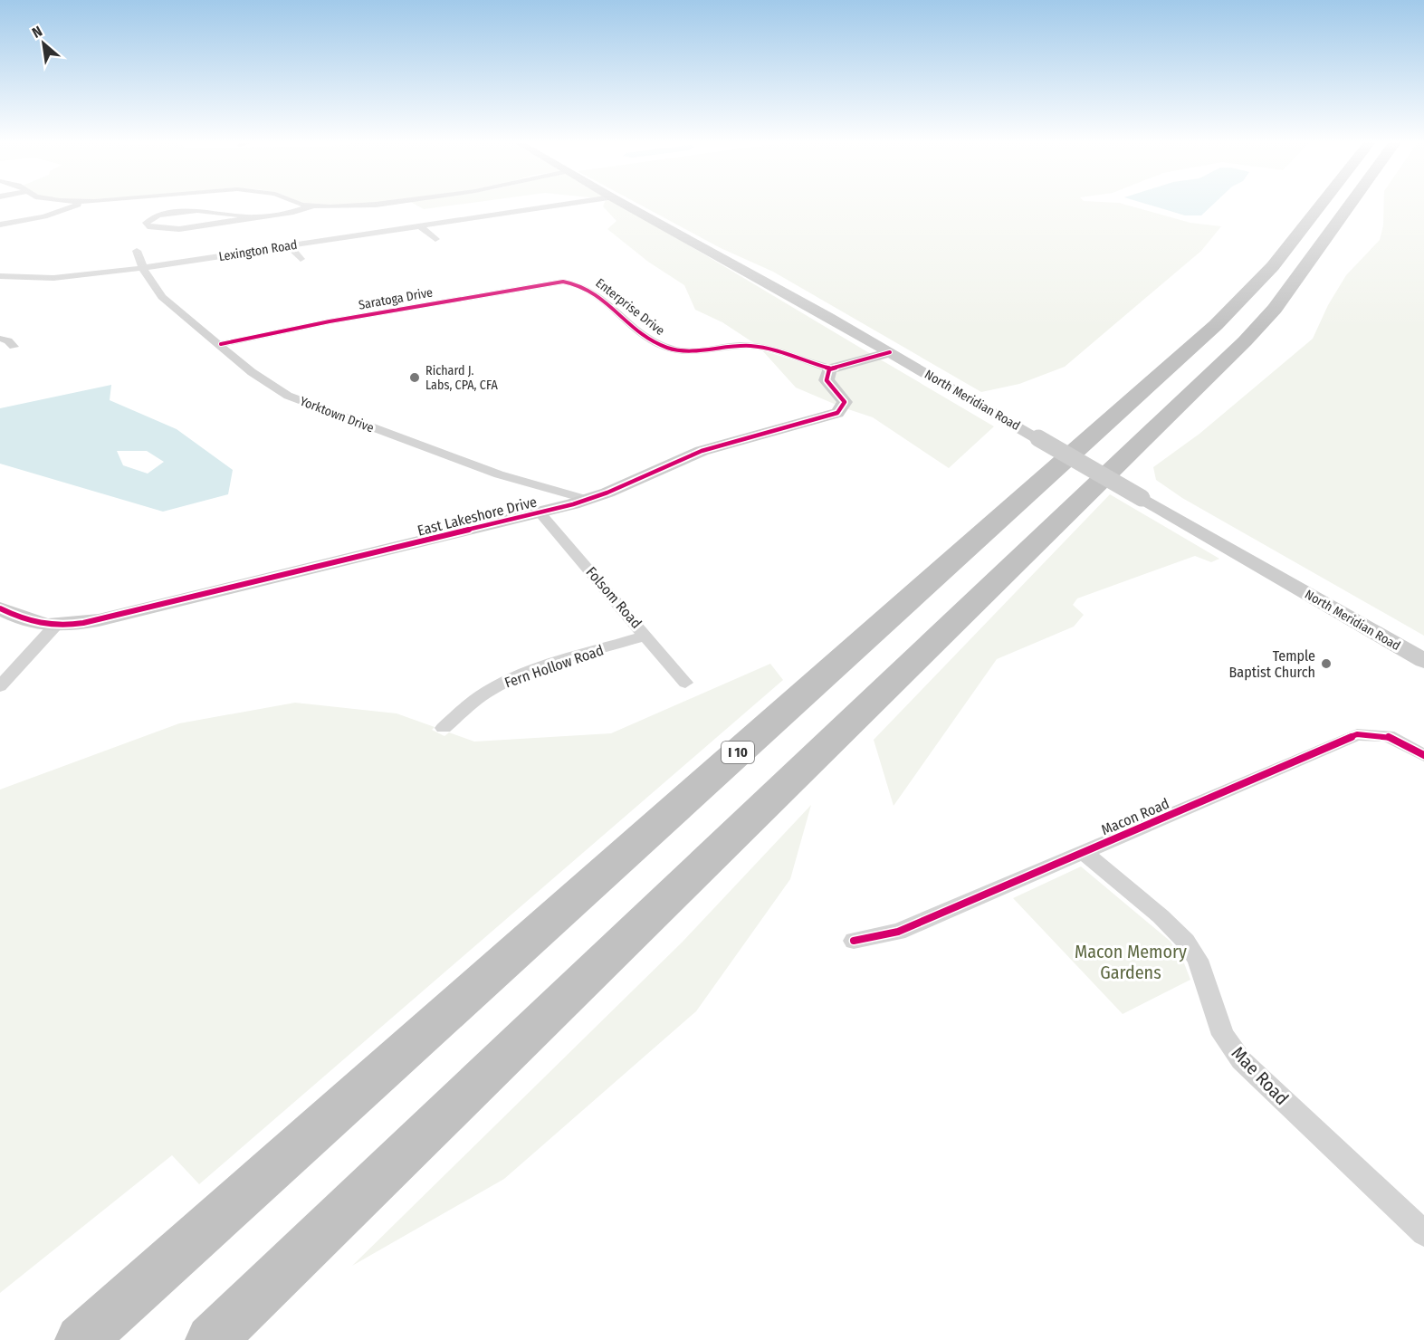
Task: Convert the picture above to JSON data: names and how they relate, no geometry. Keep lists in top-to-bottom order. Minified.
{"streets":{"highway":["I 10"],"main road":["North Meridian Road","East Lakeshore Drive"],"street":["Lexington Road","Saratoga Drive","Enterprise Drive","Yorktown Drive","Folsom Road","Fern Hollow Road","Macon Road","Mae Road"]},"crossings":[["Lexington Road","Yorktown Drive"],["Saratoga Drive","Enterprise Drive"],["Saratoga Drive","Yorktown Drive"],["Enterprise Drive","East Lakeshore Drive"],["Yorktown Drive","East Lakeshore Drive"],["East Lakeshore Drive","Folsom Road"],["Folsom Road","Fern Hollow Road"],["Macon Road","Mae Road"]],"parks":["Macon Memory Gardens"],"places":["Richard J. Labs, CPA, CFA","Temple Baptist Church"],"north":"top left"}
